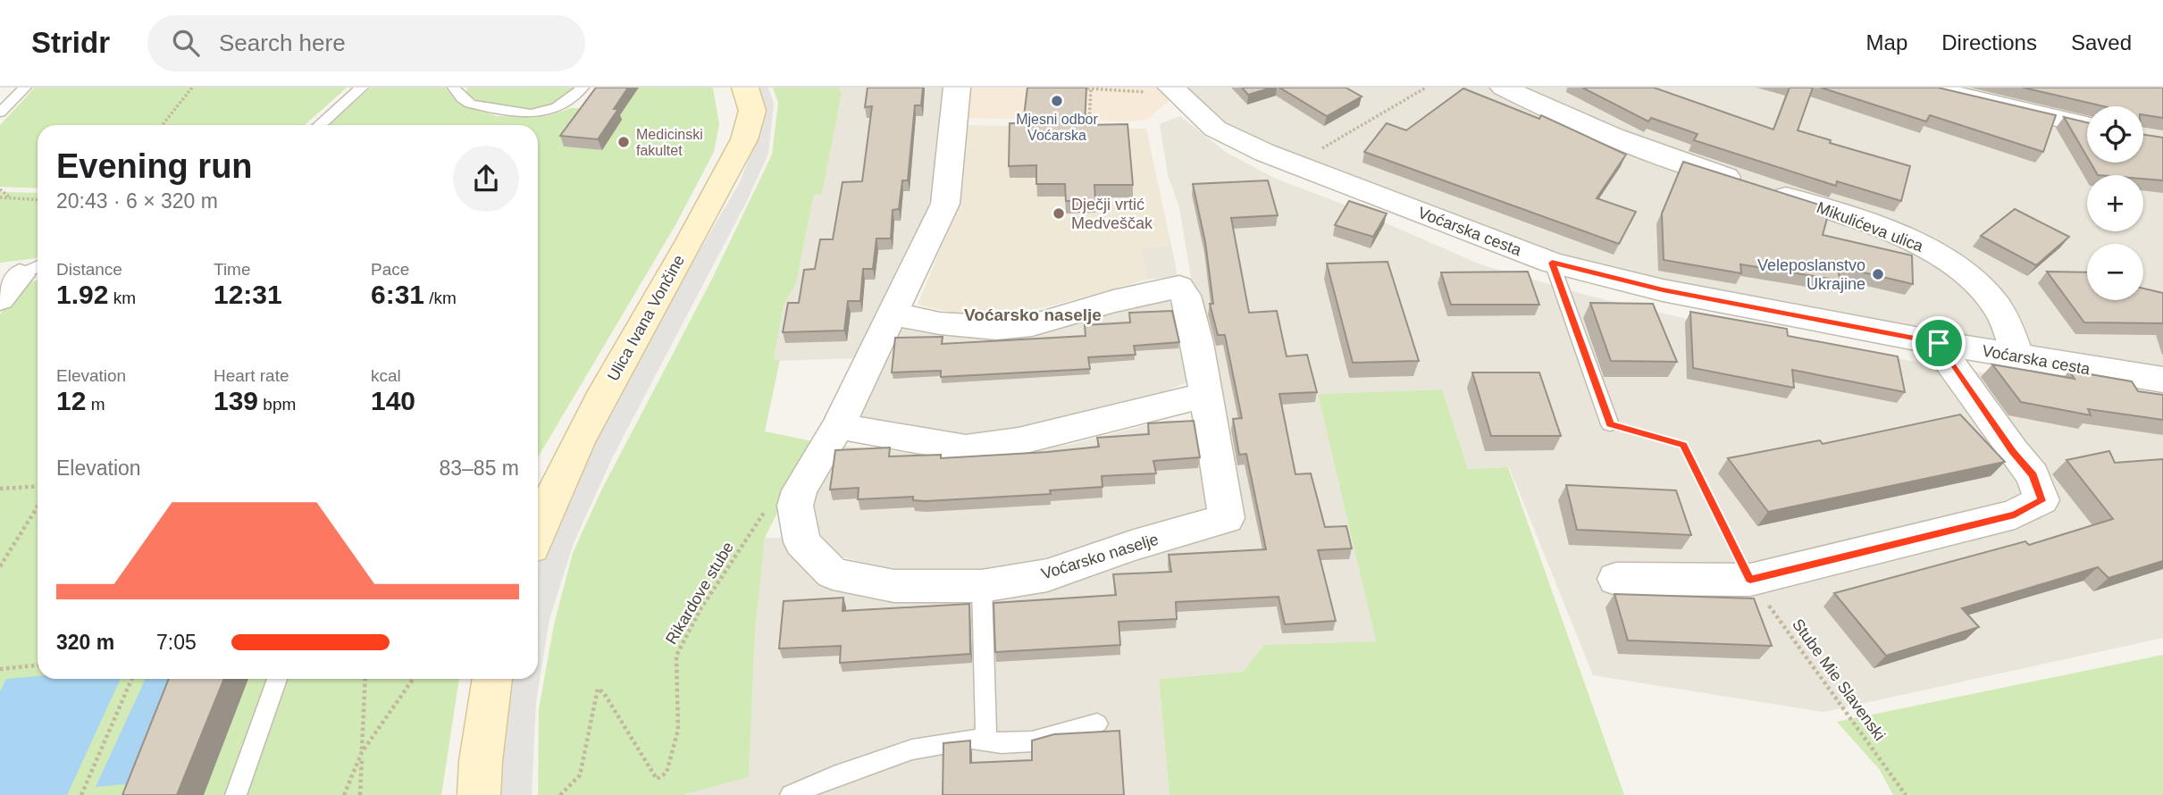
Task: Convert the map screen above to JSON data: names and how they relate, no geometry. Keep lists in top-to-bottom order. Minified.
{"streets":{"main road":["Ulica Ivana Vončine"],"street":["Mikulićeva ulica","Voćarska cesta","Voćarsko naselje"],"path":["Rikardove stube","Stube Mie Slavenski"]},"crossings":[["Mikulićeva ulica","Voćarska cesta"]],"districts":["Voćarsko naselje"],"places":["Mjesni odbor Voćarska","Medicinski fakultet","Dječji vrtić Medveščak","Veleposlanstvo Ukrajine"],"page":{"header":"Stridr","search":"Search here","nav":["Map","Directions","Saved"],"map_buttons":["+","−"],"heading":["Evening run","20:43 · 6 × 320 m"],"stats":[["Distance","1.92 km"],["Time","12:31"],["Pace","6:31 /km"],["Elevation","12 m"],["Heart rate","139 bpm"],["kcal","140"]],"chart":["Elevation","83–85 m"],"list":[{"name":"320 m","note":"7:05"}]}}
